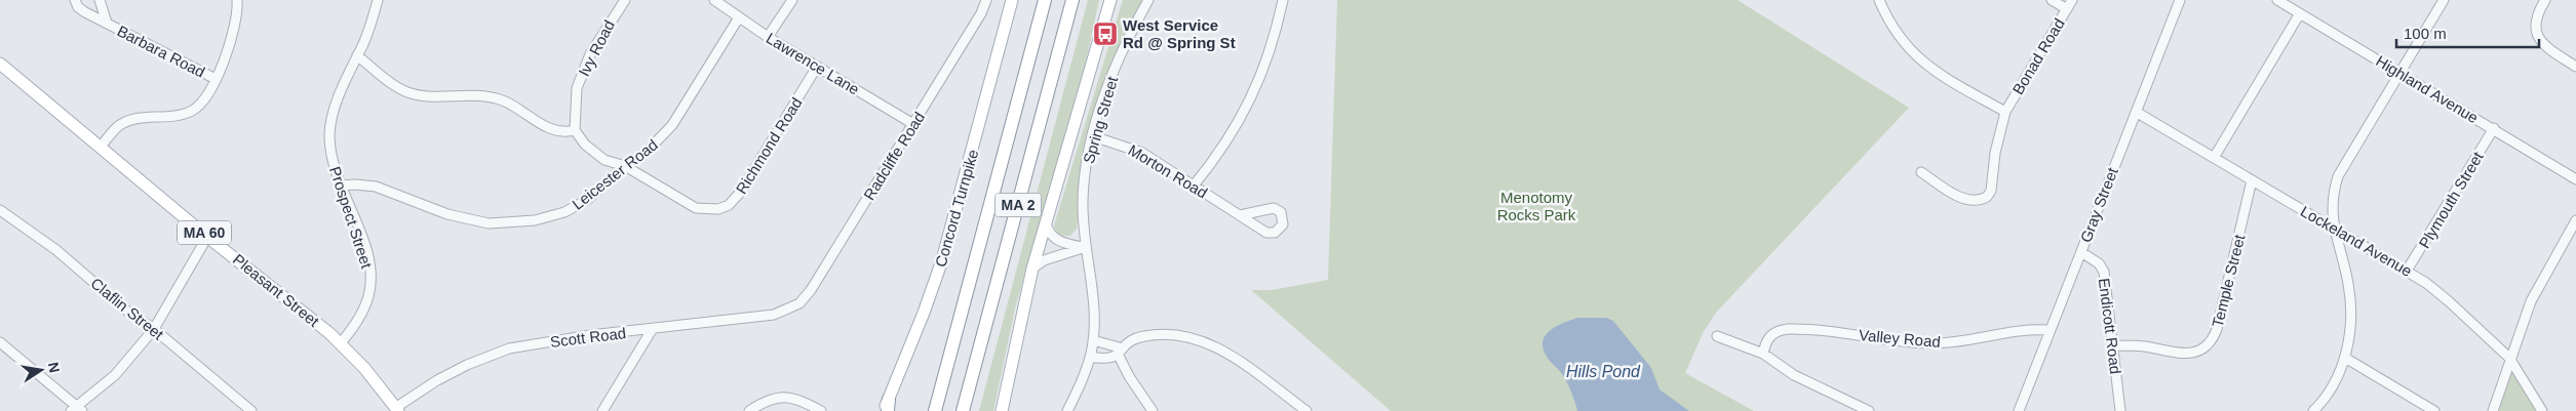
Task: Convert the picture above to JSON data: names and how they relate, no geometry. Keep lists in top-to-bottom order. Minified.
{"streets":{"highway":["MA 2","Concord Turnpike"],"main road":["MA 60","Pleasant Street"],"street":["Ivy Road","Barbara Road","Bonad Road","Lawrence Lane","Highland Avenue","Spring Street","Richmond Road","Radcliffe Road","Morton Road","Leicester Road","Plymouth Street","Gray Street","Prospect Street","Lockeland Avenue","Temple Street","Claflin Street","Endicott Road","Scott Road","Valley Road"]},"crossings":[["Ivy Road","Richmond Road"],["Lawrence Lane","Richmond Road"],["Lawrence Lane","Radcliffe Road"],["Lawrence Lane","Leicester Road"],["Highland Avenue","Plymouth Street"],["Spring Street","Morton Road"],["Richmond Road","Leicester Road"],["Radcliffe Road","Scott Road"],["Leicester Road","Prospect Street"],["Plymouth Street","Lockeland Avenue"],["Gray Street","Lockeland Avenue"],["Gray Street","Endicott Road"],["Gray Street","Valley Road"],["Prospect Street","Pleasant Street"],["Lockeland Avenue","Temple Street"],["Temple Street","Endicott Road"],["Pleasant Street","Scott Road"]],"water":["Hills Pond"],"parks":["Menotomy Rocks Park"],"places":{"bus stop":["West Service Rd @ Spring St"]},"scale_bar":"100 m","north":"right"}
